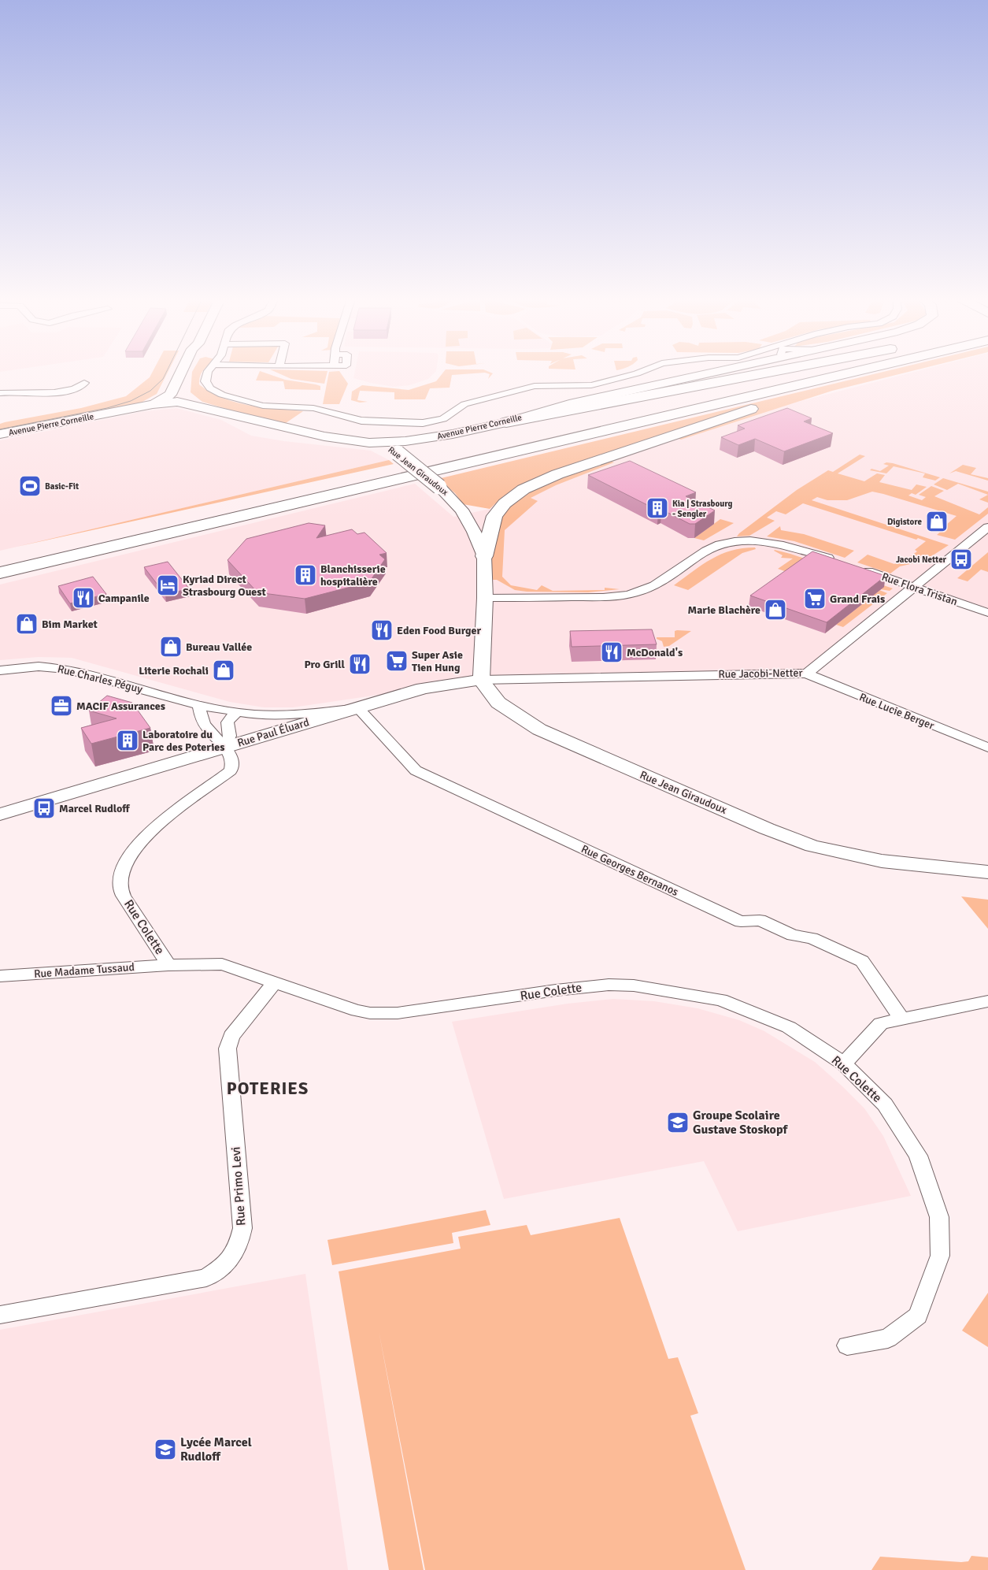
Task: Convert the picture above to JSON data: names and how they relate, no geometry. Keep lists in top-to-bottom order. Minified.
{"streets":{"street":["Avenue Pierre Corneille","Rue Jean Giraudoux","Rue Flora Tristan","Rue Jacobi-Netter","Rue Charles Péguy","Rue Lucie Berger","Rue Paul Éluard","Rue Georges Bernanos","Rue Colette","Rue Madame Tussaud","Rue Primo Levi"]},"crossings":[["Avenue Pierre Corneille","Rue Jean Giraudoux"],["Rue Jean Giraudoux","Rue Jacobi-Netter"],["Rue Jean Giraudoux","Rue Paul Éluard"],["Rue Flora Tristan","Rue Jacobi-Netter"],["Rue Jacobi-Netter","Rue Lucie Berger"],["Rue Jacobi-Netter","Rue Paul Éluard"],["Rue Charles Péguy","Rue Paul Éluard"],["Rue Charles Péguy","Rue Georges Bernanos"],["Rue Paul Éluard","Rue Georges Bernanos"],["Rue Paul Éluard","Rue Colette"],["Rue Colette","Rue Madame Tussaud"],["Rue Colette","Rue Primo Levi"]],"districts":["POTERIES"],"places":{"sports":["Basic-Fit"],"building":["Kia | Strasbourg - Sengler","Blanchisserie hospitalière","Laboratoire du Parc des Poteries"],"shop":["Digistore","Marie Blachère","Bim Market","Bureau Vallée","Literie Rochali"],"bus stop":["Jacobi Netter","Marcel Rudloff"],"hotel":["Kyriad Direct Strasbourg Ouest"],"restaurant":["Campanile","Eden Food Burger","McDonald's","Pro Grill"],"supermarket":["Grand Frais","Super Asie Tien Hung"],"office":["MACIF Assurances"],"school or university":["Groupe Scolaire Gustave Stoskopf","Lycée Marcel Rudloff"]}}
